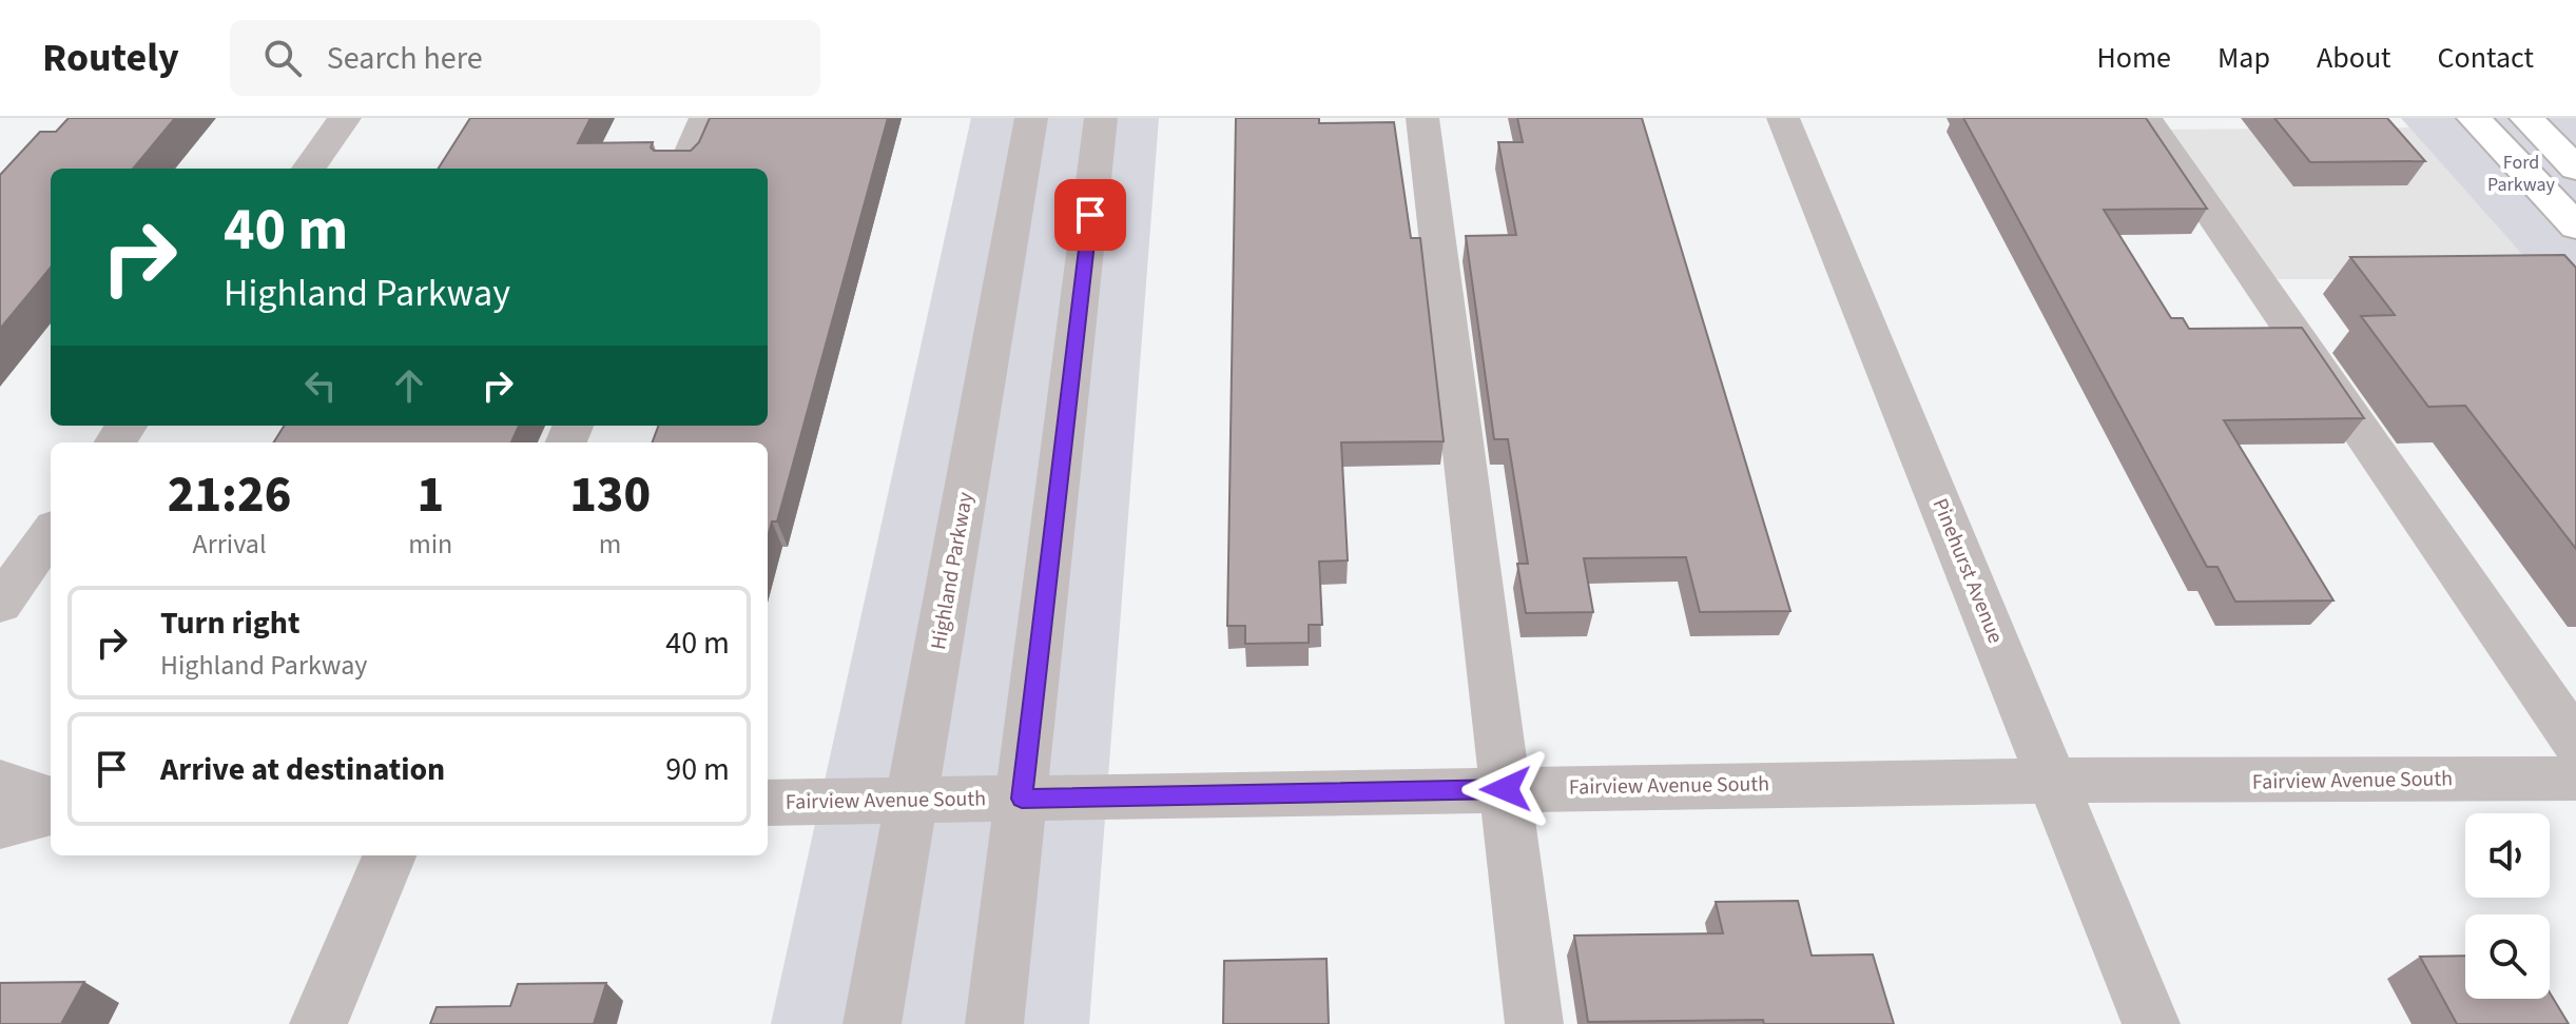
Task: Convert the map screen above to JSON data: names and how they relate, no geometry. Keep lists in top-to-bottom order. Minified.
{"streets":{"street":["Highland Parkway","Pinehurst Avenue","Fairview Avenue South"]},"crossings":[["Highland Parkway","Fairview Avenue South"],["Pinehurst Avenue","Fairview Avenue South"]],"parks":["Ford Parkway"],"page":{"header":"Routely","search":"Search here","nav":["Home","Map","About","Contact"],"turn":["40 m","Highland Parkway"],"eta":["21:26","Arrival","1","min","130","m"],"list":[{"name":"Turn right","note":"Highland Parkway","value":"40 m"},{"name":"Arrive at destination","value":"90 m"}]}}
